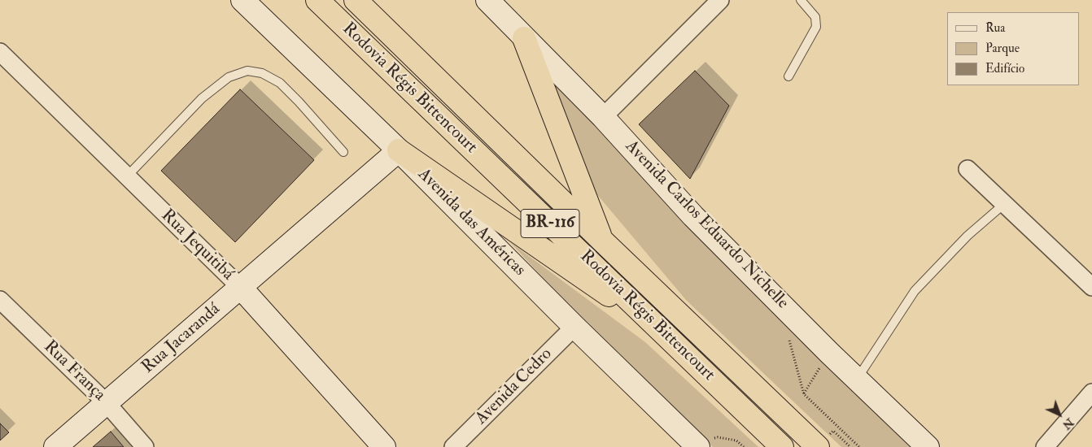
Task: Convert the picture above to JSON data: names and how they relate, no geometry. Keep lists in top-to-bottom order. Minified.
{"streets":{"highway":["Rodovia Régis Bittencourt","BR-116"],"main road":["Avenida das Américas","Avenida Carlos Eduardo Nichelle","Rua Jequitibá","Rua Jacarandá"],"street":["Rua França","Avenida Cedro"]},"crossings":[["Avenida das Américas","Rua Jacarandá"],["Avenida das Américas","Avenida Cedro"],["Rua Jequitibá","Rua Jacarandá"],["Rua Jacarandá","Rua França"]],"legend":["Rua","Parque","Edifício"],"north":"bottom right"}
